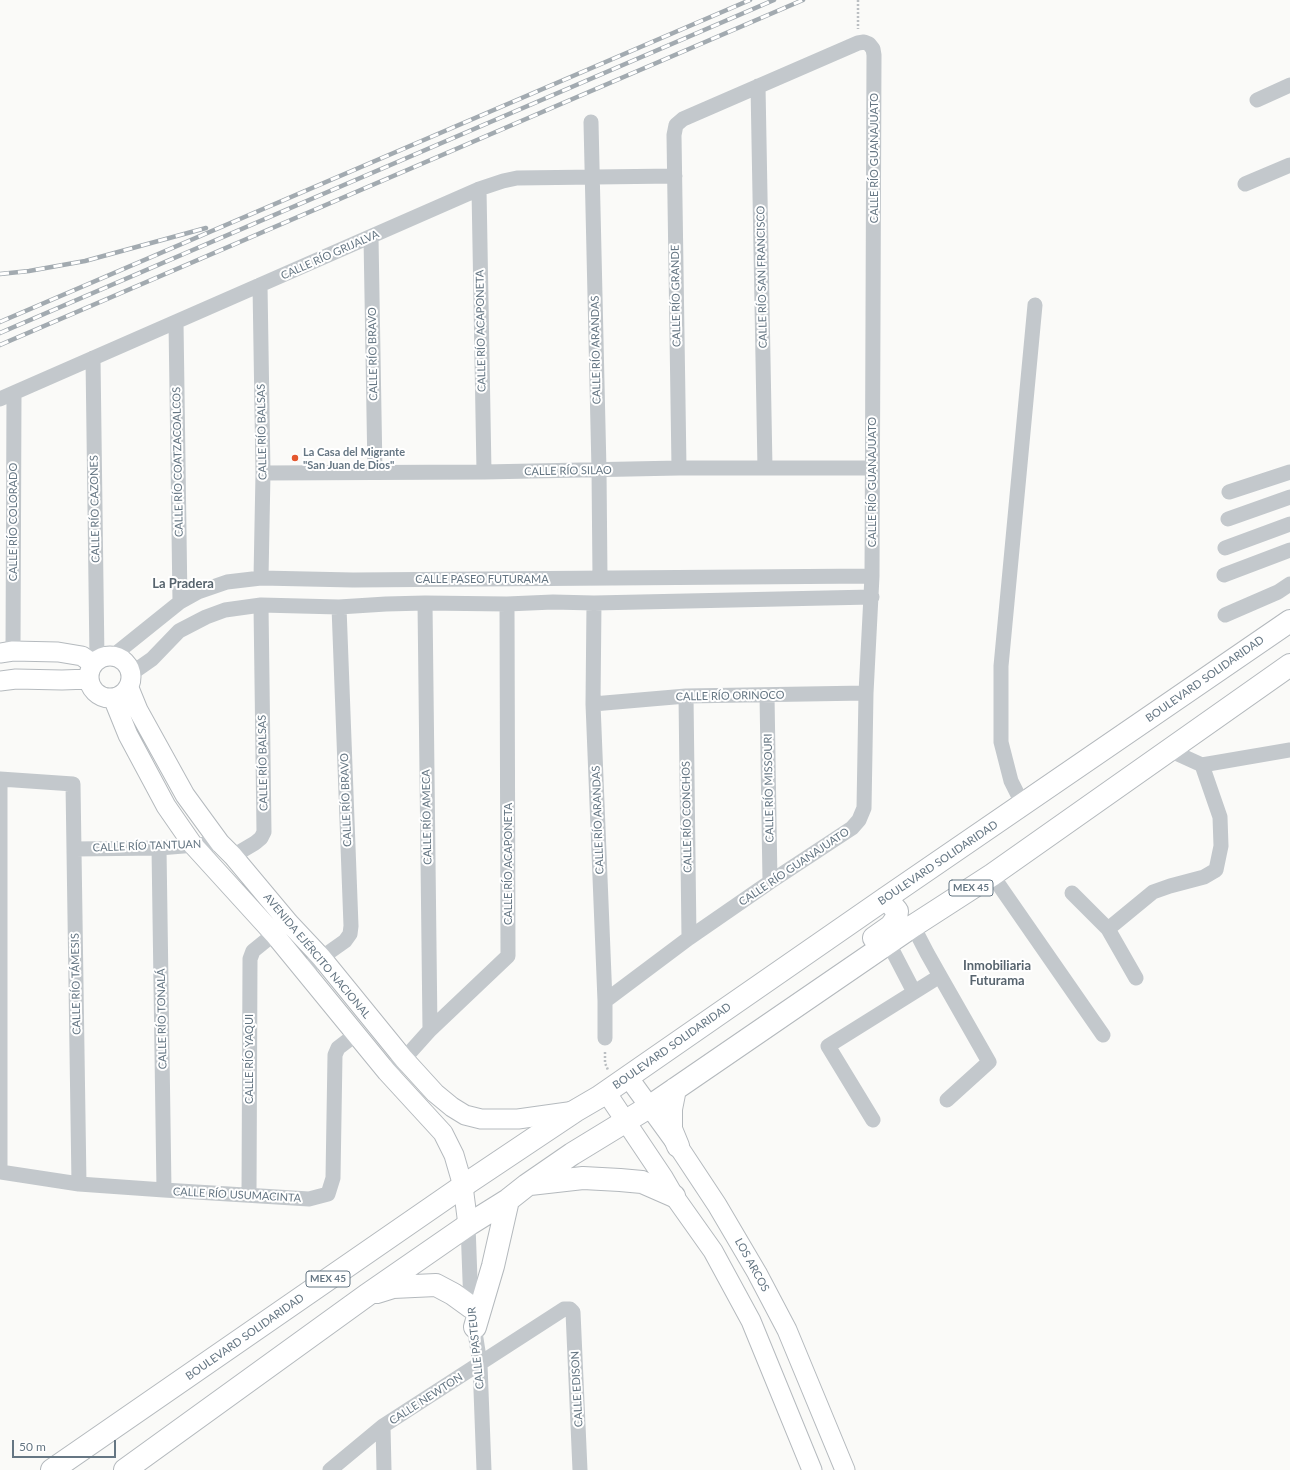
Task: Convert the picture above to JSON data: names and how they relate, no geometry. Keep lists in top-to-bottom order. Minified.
{"streets":{"highway":["BOULEVARD SOLIDARIDAD","MEX 45"],"main road":["AVENIDA EJÉRCITO NACIONAL","LOS ARCOS"],"street":["CALLE RÍO GUANAJUATO","CALLE RÍO GRIJALVA","CALLE RÍO SAN FRANCISCO","CALLE RÍO GRANDE","CALLE RÍO ACAPONETA","CALLE RÍO ARANDAS","CALLE RÍO BRAVO","CALLE RÍO BALSAS","CALLE RÍO COATZACOALCOS","CALLE RÍO SILAO","CALLE RÍO CAZONES","CALLE RÍO COLORADO","CALLE PASEO FUTURAMA","CALLE RÍO ORINOCO","CALLE RÍO MISSOURI","CALLE RÍO AMECA","CALLE RÍO CONCHOS","CALLE RÍO TANTUAN","CALLE RÍO TÁMESIS","CALLE RÍO TONALÁ","CALLE RÍO YAQUI","CALLE RÍO USUMACINTA","CALLE PASTEUR","CALLE EDISON","CALLE NEWTON"]},"crossings":[["CALLE RÍO GUANAJUATO","CALLE RÍO ARANDAS"],["CALLE RÍO GUANAJUATO","CALLE RÍO SILAO"],["CALLE RÍO GUANAJUATO","CALLE PASEO FUTURAMA"],["CALLE RÍO GUANAJUATO","CALLE RÍO ORINOCO"],["CALLE RÍO GUANAJUATO","CALLE RÍO MISSOURI"],["CALLE RÍO GUANAJUATO","CALLE RÍO CONCHOS"],["CALLE RÍO GRIJALVA","CALLE RÍO GRANDE"],["CALLE RÍO GRIJALVA","CALLE RÍO ACAPONETA"],["CALLE RÍO GRIJALVA","CALLE RÍO ARANDAS"],["CALLE RÍO GRIJALVA","CALLE RÍO BRAVO"],["CALLE RÍO GRIJALVA","CALLE RÍO BALSAS"],["CALLE RÍO GRIJALVA","CALLE RÍO COATZACOALCOS"],["CALLE RÍO GRIJALVA","CALLE RÍO CAZONES"],["CALLE RÍO GRIJALVA","CALLE RÍO COLORADO"],["CALLE RÍO SAN FRANCISCO","CALLE RÍO GRANDE"],["CALLE RÍO SAN FRANCISCO","CALLE RÍO SILAO"],["CALLE RÍO GRANDE","CALLE RÍO SILAO"],["CALLE RÍO ACAPONETA","CALLE RÍO SILAO"],["CALLE RÍO ACAPONETA","CALLE PASEO FUTURAMA"],["CALLE RÍO ACAPONETA","CALLE RÍO AMECA"],["CALLE RÍO ACAPONETA","AVENIDA EJÉRCITO NACIONAL"],["CALLE RÍO ARANDAS","CALLE RÍO SILAO"],["CALLE RÍO ARANDAS","CALLE PASEO FUTURAMA"],["CALLE RÍO ARANDAS","CALLE RÍO ORINOCO"],["CALLE RÍO BRAVO","CALLE RÍO SILAO"],["CALLE RÍO BRAVO","CALLE PASEO FUTURAMA"],["CALLE RÍO BRAVO","AVENIDA EJÉRCITO NACIONAL"],["CALLE RÍO BALSAS","CALLE RÍO SILAO"],["CALLE RÍO BALSAS","CALLE PASEO FUTURAMA"],["CALLE RÍO BALSAS","CALLE RÍO TANTUAN"],["CALLE RÍO BALSAS","AVENIDA EJÉRCITO NACIONAL"],["CALLE RÍO COATZACOALCOS","CALLE PASEO FUTURAMA"],["CALLE RÍO CAZONES","CALLE PASEO FUTURAMA"],["CALLE RÍO CAZONES","AVENIDA EJÉRCITO NACIONAL"],["CALLE PASEO FUTURAMA","CALLE RÍO AMECA"],["CALLE PASEO FUTURAMA","AVENIDA EJÉRCITO NACIONAL"],["BOULEVARD SOLIDARIDAD","AVENIDA EJÉRCITO NACIONAL"],["BOULEVARD SOLIDARIDAD","LOS ARCOS"],["CALLE RÍO ORINOCO","CALLE RÍO MISSOURI"],["CALLE RÍO ORINOCO","CALLE RÍO CONCHOS"],["CALLE RÍO TANTUAN","AVENIDA EJÉRCITO NACIONAL"],["CALLE RÍO TANTUAN","CALLE RÍO TÁMESIS"],["CALLE RÍO TANTUAN","CALLE RÍO TONALÁ"],["MEX 45","AVENIDA EJÉRCITO NACIONAL"],["MEX 45","LOS ARCOS"],["MEX 45","CALLE PASTEUR"],["AVENIDA EJÉRCITO NACIONAL","CALLE RÍO YAQUI"],["AVENIDA EJÉRCITO NACIONAL","CALLE RÍO USUMACINTA"],["AVENIDA EJÉRCITO NACIONAL","CALLE PASTEUR"],["CALLE RÍO TÁMESIS","CALLE RÍO USUMACINTA"],["CALLE RÍO TONALÁ","CALLE RÍO USUMACINTA"],["CALLE RÍO YAQUI","CALLE RÍO USUMACINTA"],["CALLE PASTEUR","CALLE NEWTON"],["CALLE EDISON","CALLE NEWTON"]],"districts":["La Pradera","Inmobiliaria Futurama"],"places":["La Casa del Migrante \"San Juan de Dios\""],"scale_bar":"50 m"}
